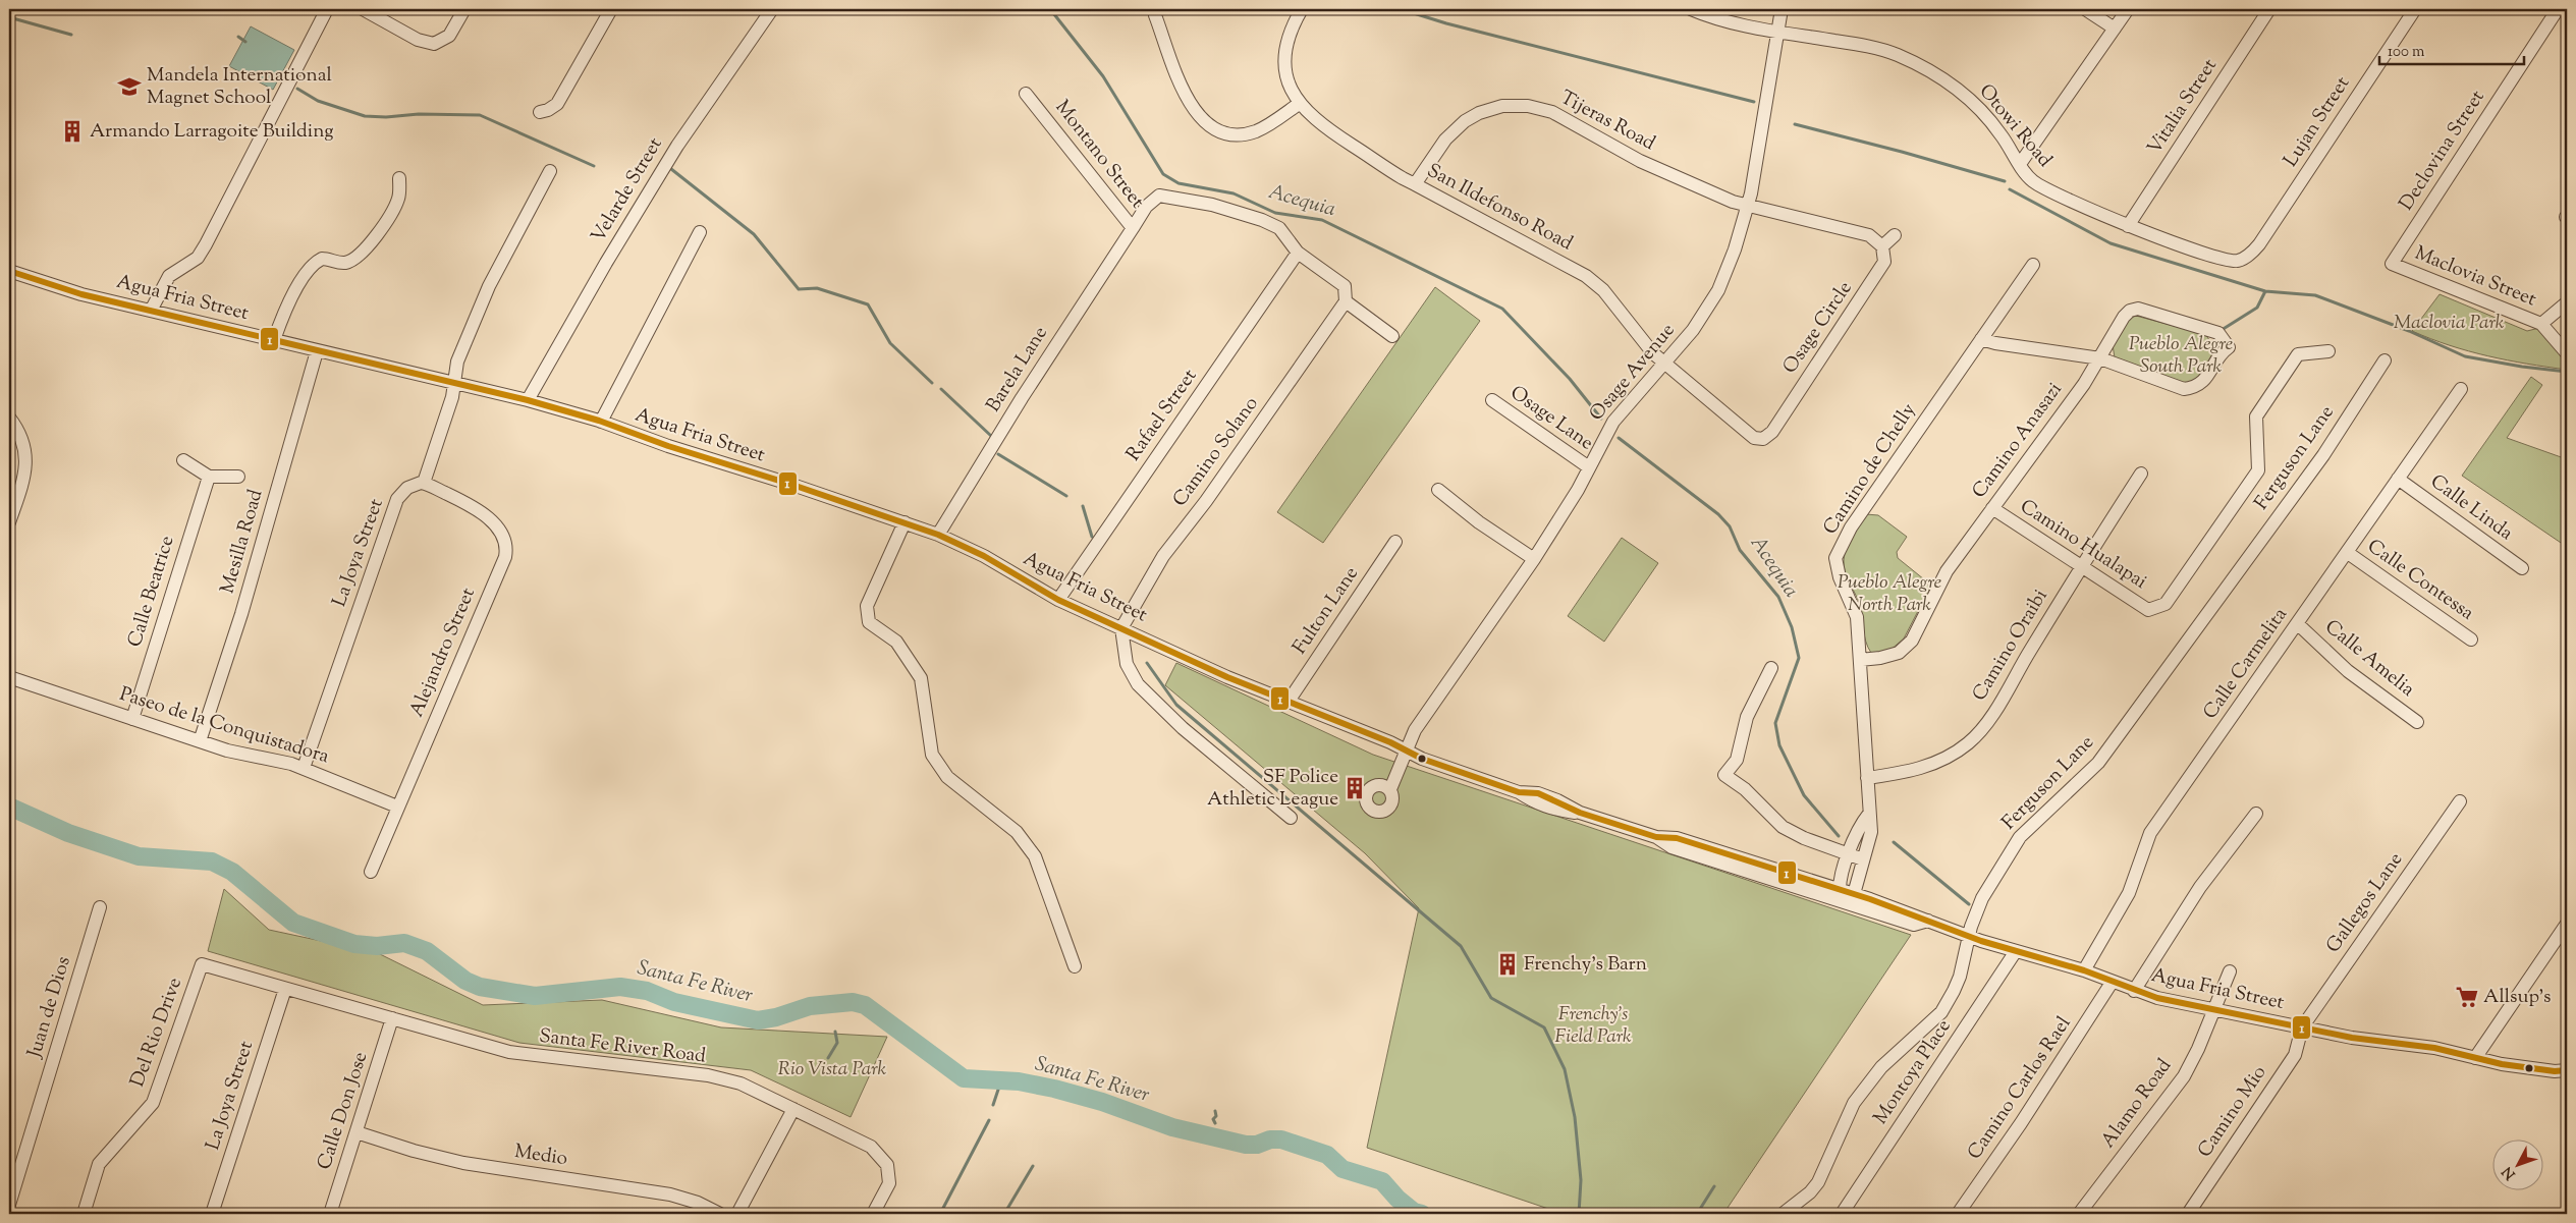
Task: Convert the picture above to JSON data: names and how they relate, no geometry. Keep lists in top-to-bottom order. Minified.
{"streets":{"street":["Vitalia Street","Tijeras Road","Lujan Street","Otowi Road","Declovina Street","Montano Street","Velarde Street","San Ildefonso Road","Maclovia Street","Agua Fria Street","Osage Circle","Barela Lane","Osage Avenue","Rafael Street","Osage Lane","Camino Anasazi","Camino Solano","Ferguson Lane","Camino de Chelly","Calle Linda","Mesilla Road","Camino Hualapai","La Joya Street","Calle Contessa","Calle Beatrice","Fulton Lane","Camino Oraibi","Alejandro Street","Calle Amelia","Calle Carmelita","Paseo de la Conquistadora","Gallegos Lane","Juan de Dios","Del Rio Drive","Santa Fe River Road","Montoya Place","Camino Carlos Rael","Alamo Road","Calle Don Jose","Camino Mio","Medio"]},"crossings":[["Vitalia Street","Otowi Road"],["Tijeras Road","San Ildefonso Road"],["Tijeras Road","Osage Avenue"],["Lujan Street","Otowi Road"],["Otowi Road","Osage Avenue"],["Declovina Street","Maclovia Street"],["Montano Street","Barela Lane"],["Montano Street","Rafael Street"],["Velarde Street","Agua Fria Street"],["San Ildefonso Road","Osage Circle"],["San Ildefonso Road","Osage Avenue"],["Agua Fria Street","Barela Lane"],["Agua Fria Street","Osage Avenue"],["Agua Fria Street","Rafael Street"],["Agua Fria Street","Camino Solano"],["Agua Fria Street","Ferguson Lane"],["Agua Fria Street","Camino de Chelly"],["Agua Fria Street","Mesilla Road"],["Agua Fria Street","Fulton Lane"],["Agua Fria Street","Calle Carmelita"],["Agua Fria Street","Gallegos Lane"],["Agua Fria Street","Montoya Place"],["Agua Fria Street","Camino Carlos Rael"],["Agua Fria Street","Alamo Road"],["Agua Fria Street","Camino Mio"],["Osage Circle","Osage Avenue"],["Osage Avenue","Osage Lane"],["Camino Anasazi","Camino de Chelly"],["Camino Anasazi","Camino Hualapai"],["Camino de Chelly","Camino Oraibi"],["Calle Linda","Calle Carmelita"],["Mesilla Road","Paseo de la Conquistadora"],["Camino Hualapai","Camino Oraibi"],["La Joya Street","Alejandro Street"],["La Joya Street","Paseo de la Conquistadora"],["La Joya Street","Santa Fe River Road"],["Calle Contessa","Calle Carmelita"],["Calle Beatrice","Paseo de la Conquistadora"],["Alejandro Street","Paseo de la Conquistadora"],["Calle Amelia","Calle Carmelita"],["Gallegos Lane","Camino Mio"],["Del Rio Drive","Santa Fe River Road"],["Santa Fe River Road","Calle Don Jose"],["Calle Don Jose","Medio"]],"water":["Acequia","Santa Fe River"],"parks":["Maclovia Park","Pueblo Alegre South Park","Pueblo Alegre North Park","Frenchy's Field Park","Rio Vista Park"],"places":{"school or university":["Mandela International Magnet School"],"building":["Armando Larragoite Building","SF Police Athletic League","Frenchy's Barn"],"supermarket":["Allsup's"]},"lines":["transit line 1"],"scale_bar":"100 m","north":"bottom left"}
